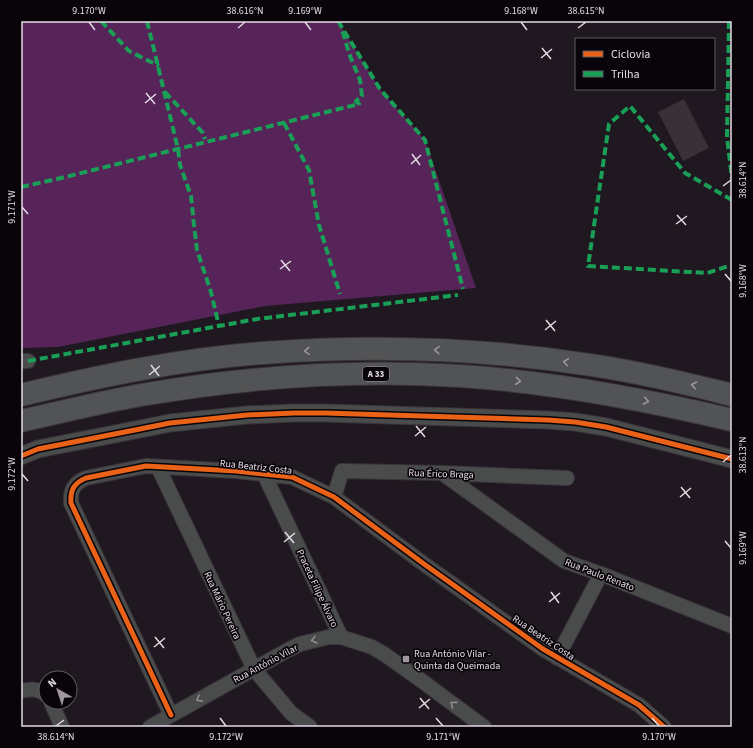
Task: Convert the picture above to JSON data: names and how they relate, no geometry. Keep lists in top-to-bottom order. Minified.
{"streets":{"highway":["A 33"],"street":["Rua Beatriz Costa","Rua Érico Braga","Rua Paulo Renato","Praceta Filipe Álvaro","Rua Mário Pereira","Rua António Vilar"]},"crossings":[["Rua Beatriz Costa","Rua Érico Braga"],["Rua Beatriz Costa","Praceta Filipe Álvaro"],["Rua Beatriz Costa","Rua Mário Pereira"],["Rua Beatriz Costa","Rua António Vilar"],["Rua Érico Braga","Rua Paulo Renato"],["Praceta Filipe Álvaro","Rua António Vilar"],["Rua Mário Pereira","Rua António Vilar"]],"one_way":["Rua António Vilar"],"places":{"transit":["Rua António Vilar - Quinta da Queimada"]},"legend":["Ciclovia","Trilha"],"north":"top left","coordinates":["9.170°W","38.616°N","9.169°W","9.168°W","38.615°N","38.614°N","9.171°W","38.613°N","9.172°W"]}
